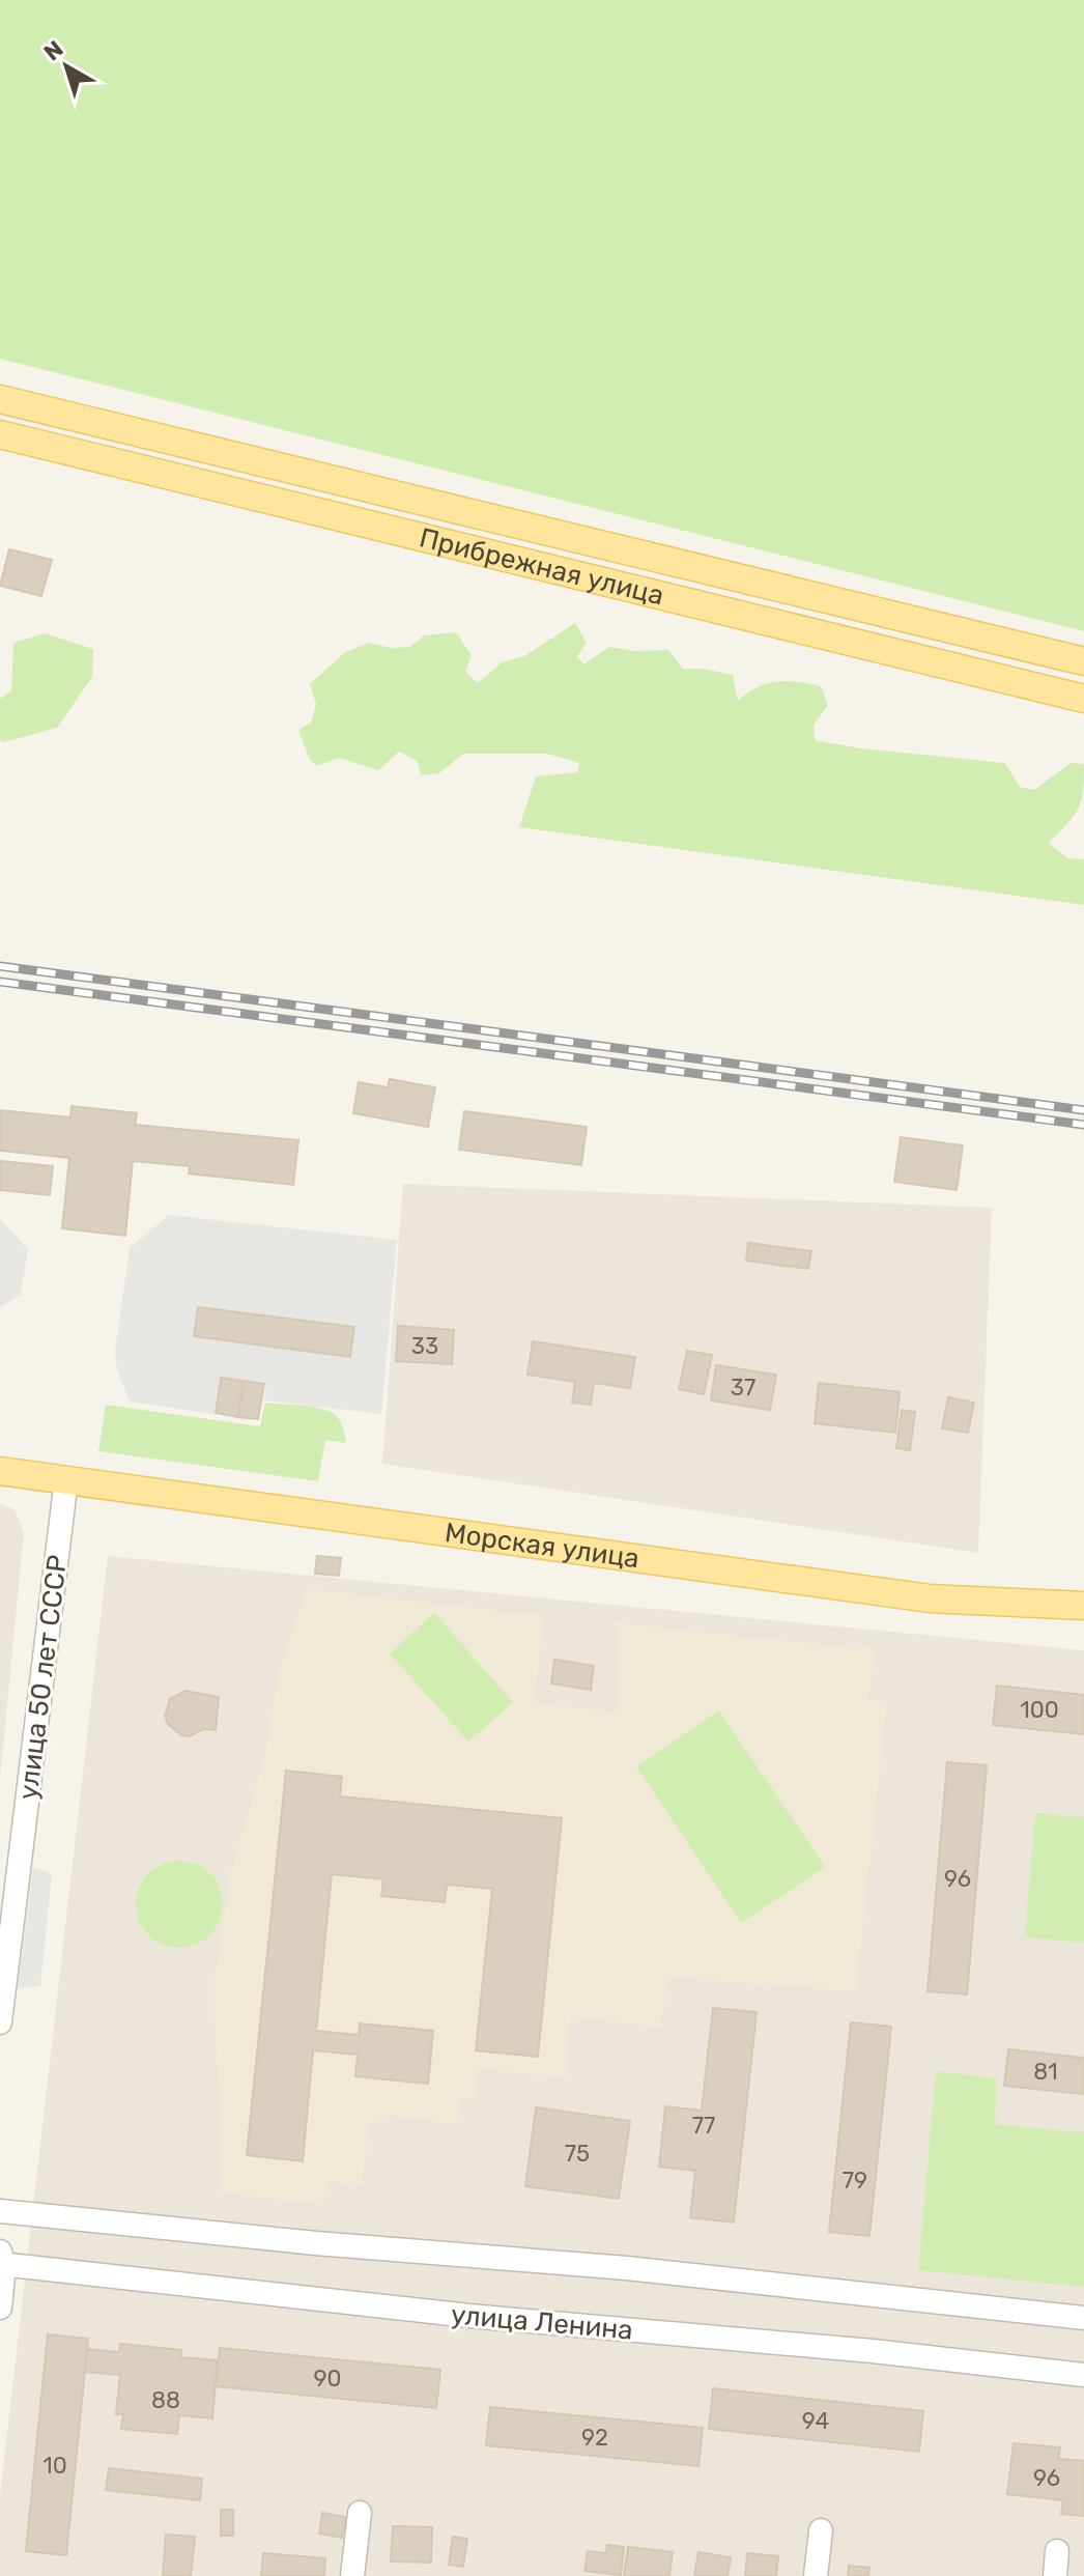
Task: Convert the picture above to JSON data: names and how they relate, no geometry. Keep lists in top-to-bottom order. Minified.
{"streets":{"main road":["Прибрежная улица","Морская улица"],"street":["улица 50 лет СССР","улица Ленина"]},"crossings":[["Морская улица","улица 50 лет СССР"]],"house_numbers":["33","37","100","96","81","77","75","79","90","88","94","92","10","96"],"north":"top left"}
